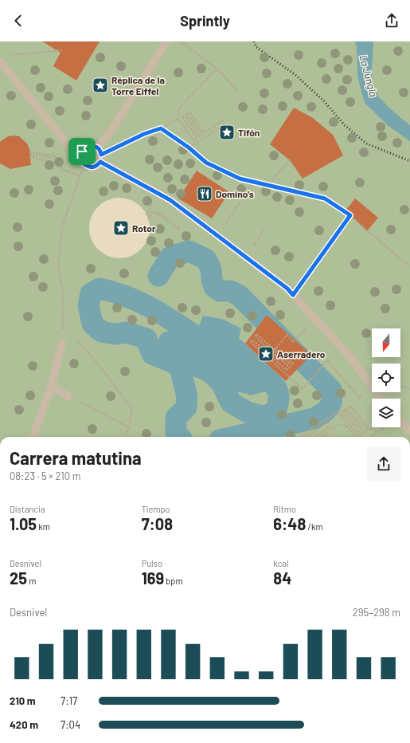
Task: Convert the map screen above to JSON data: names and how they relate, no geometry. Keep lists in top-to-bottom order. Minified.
{"water":["La Jungla"],"places":{"place":["Réplica de la Torre Eiffel","Tifón","Rotor","Aserradero"],"restaurant":["Domino's"]},"north":"bottom","page":{"header":"Sprintly","heading":["Carrera matutina","08:23 · 5 × 210 m"],"stats":[["Distancia","1.05 km"],["Tiempo","7:08"],["Ritmo","6:48 /km"],["Desnivel","25 m"],["Pulso","169 bpm"],["kcal","84"]],"chart":["Desnivel","295–298 m"],"list":[{"name":"210 m","note":"7:17"},{"name":"420 m","note":"7:04"}]}}
